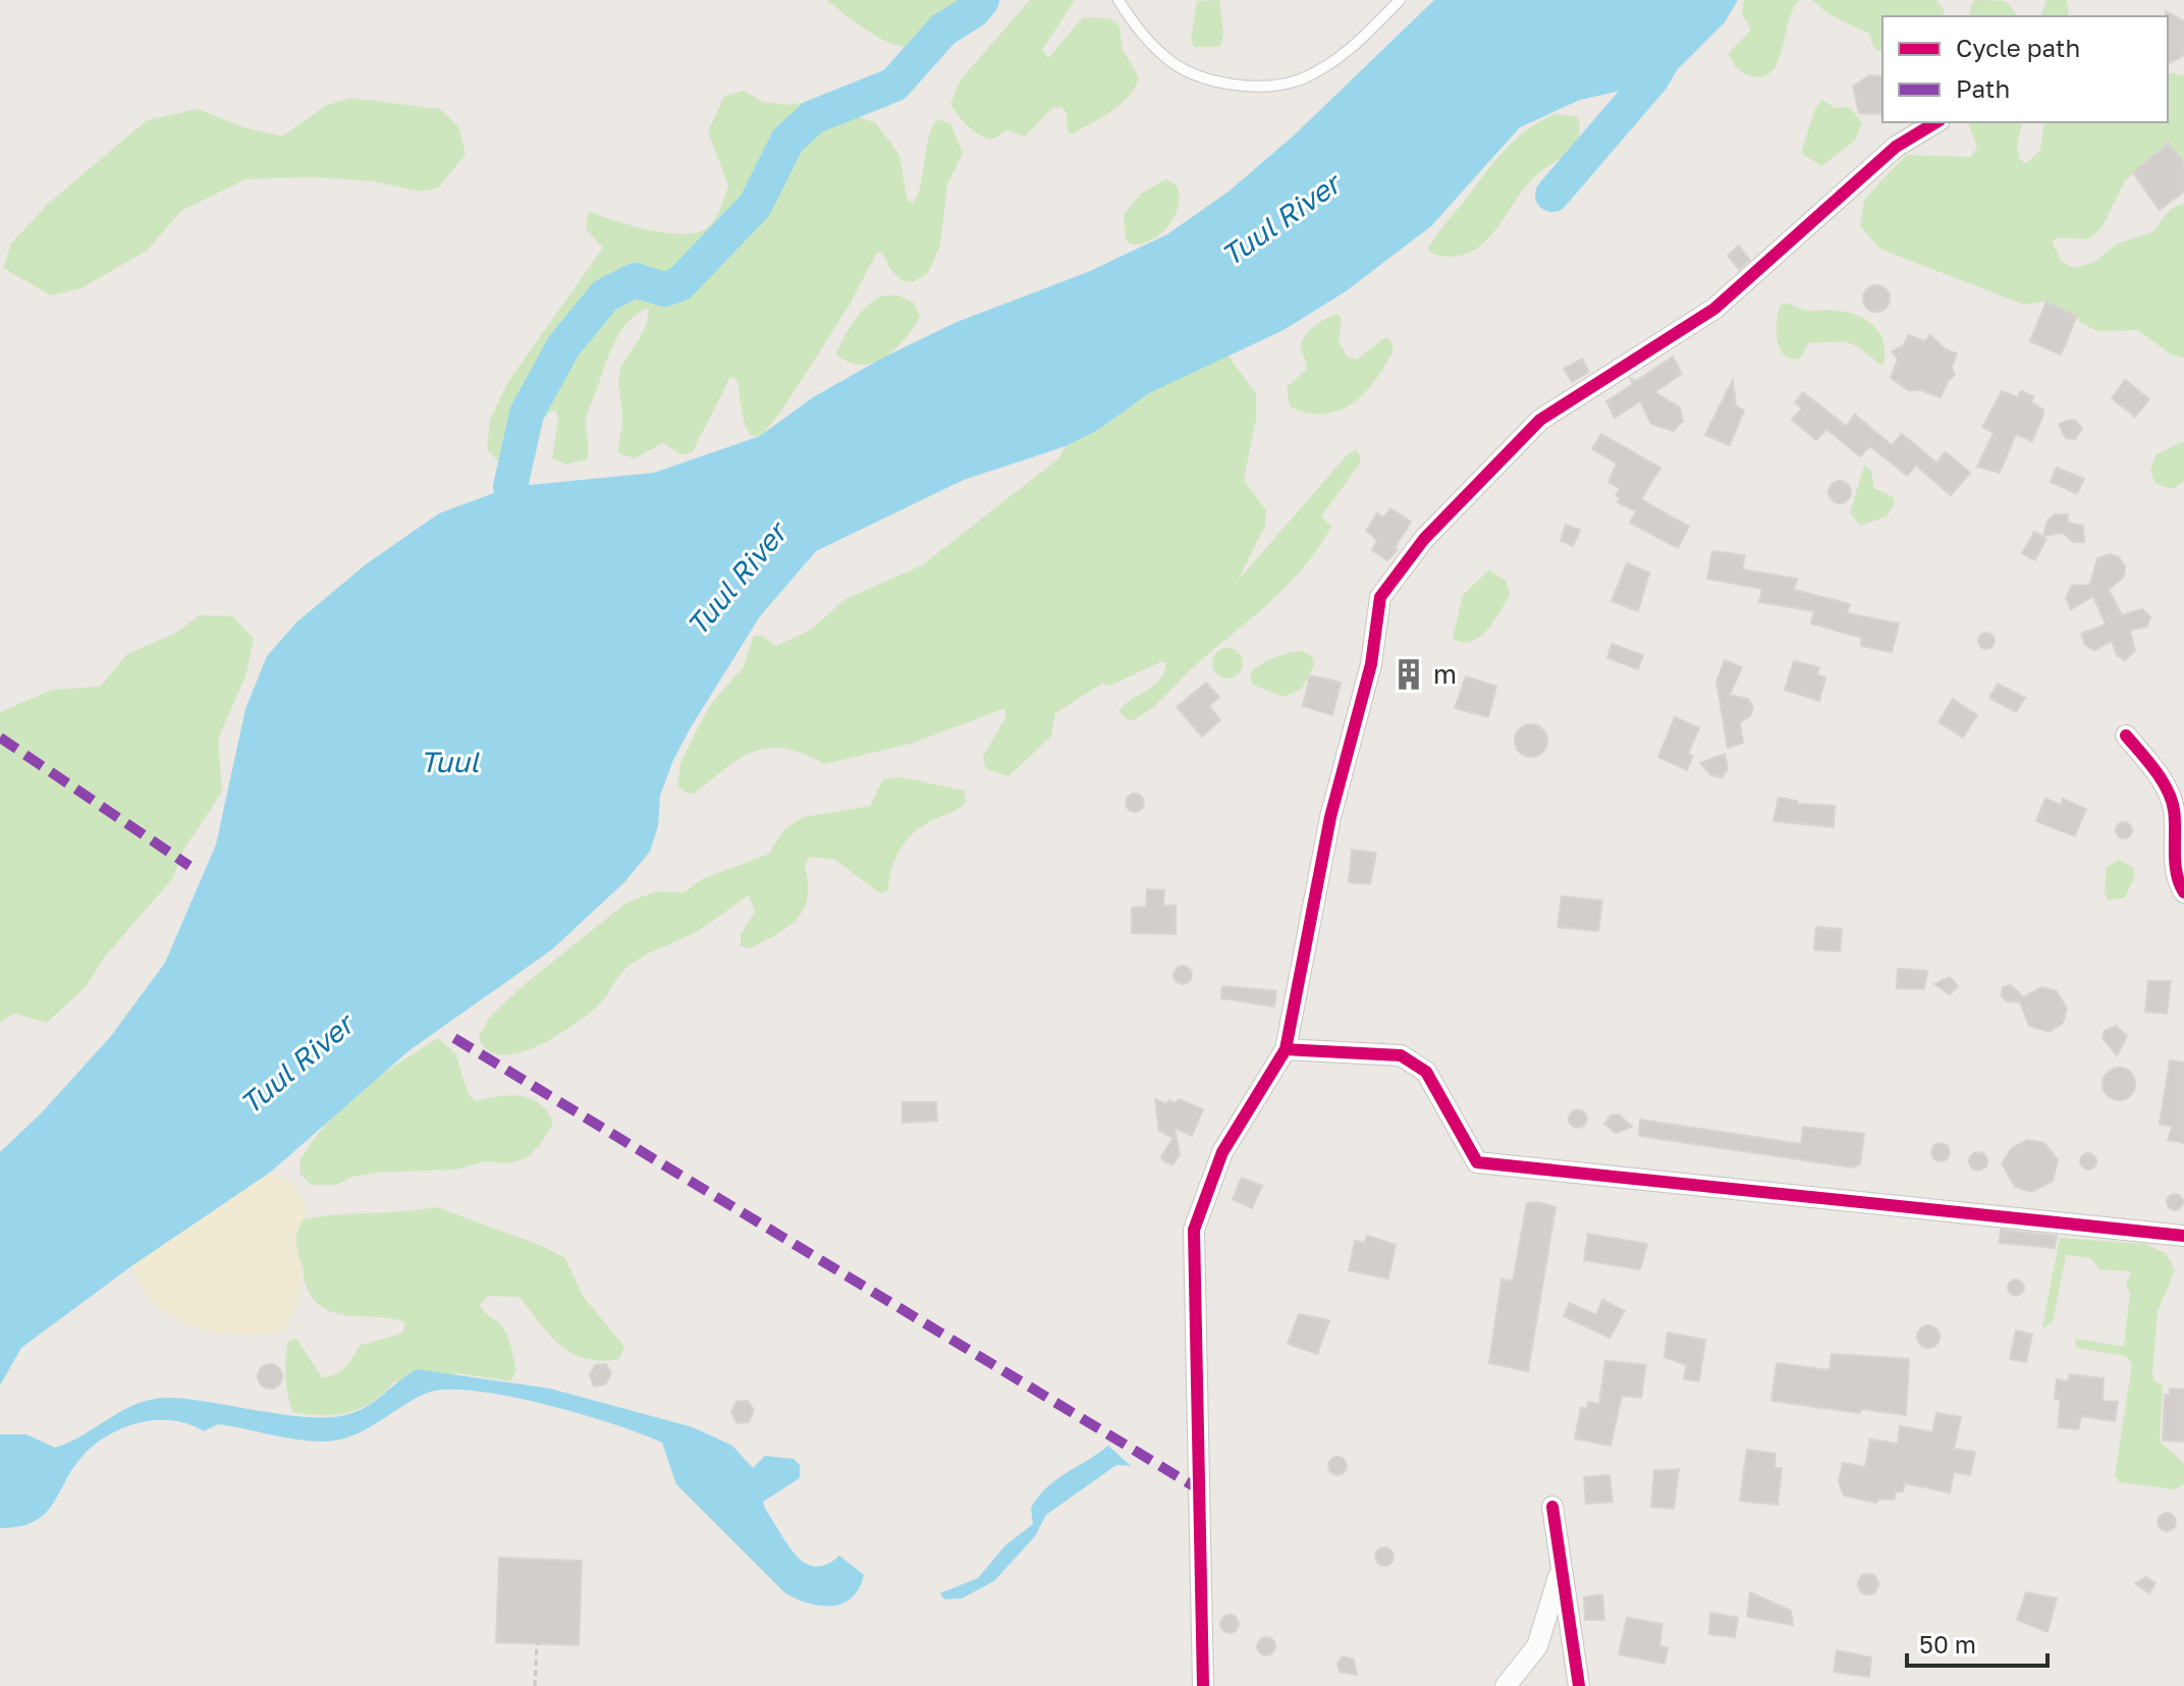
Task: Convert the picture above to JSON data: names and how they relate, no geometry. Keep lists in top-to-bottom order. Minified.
{"water":["Tuul River","Tuul"],"places":{"building":["m"]},"legend":["Cycle path","Path"],"scale_bar":"50 m"}
